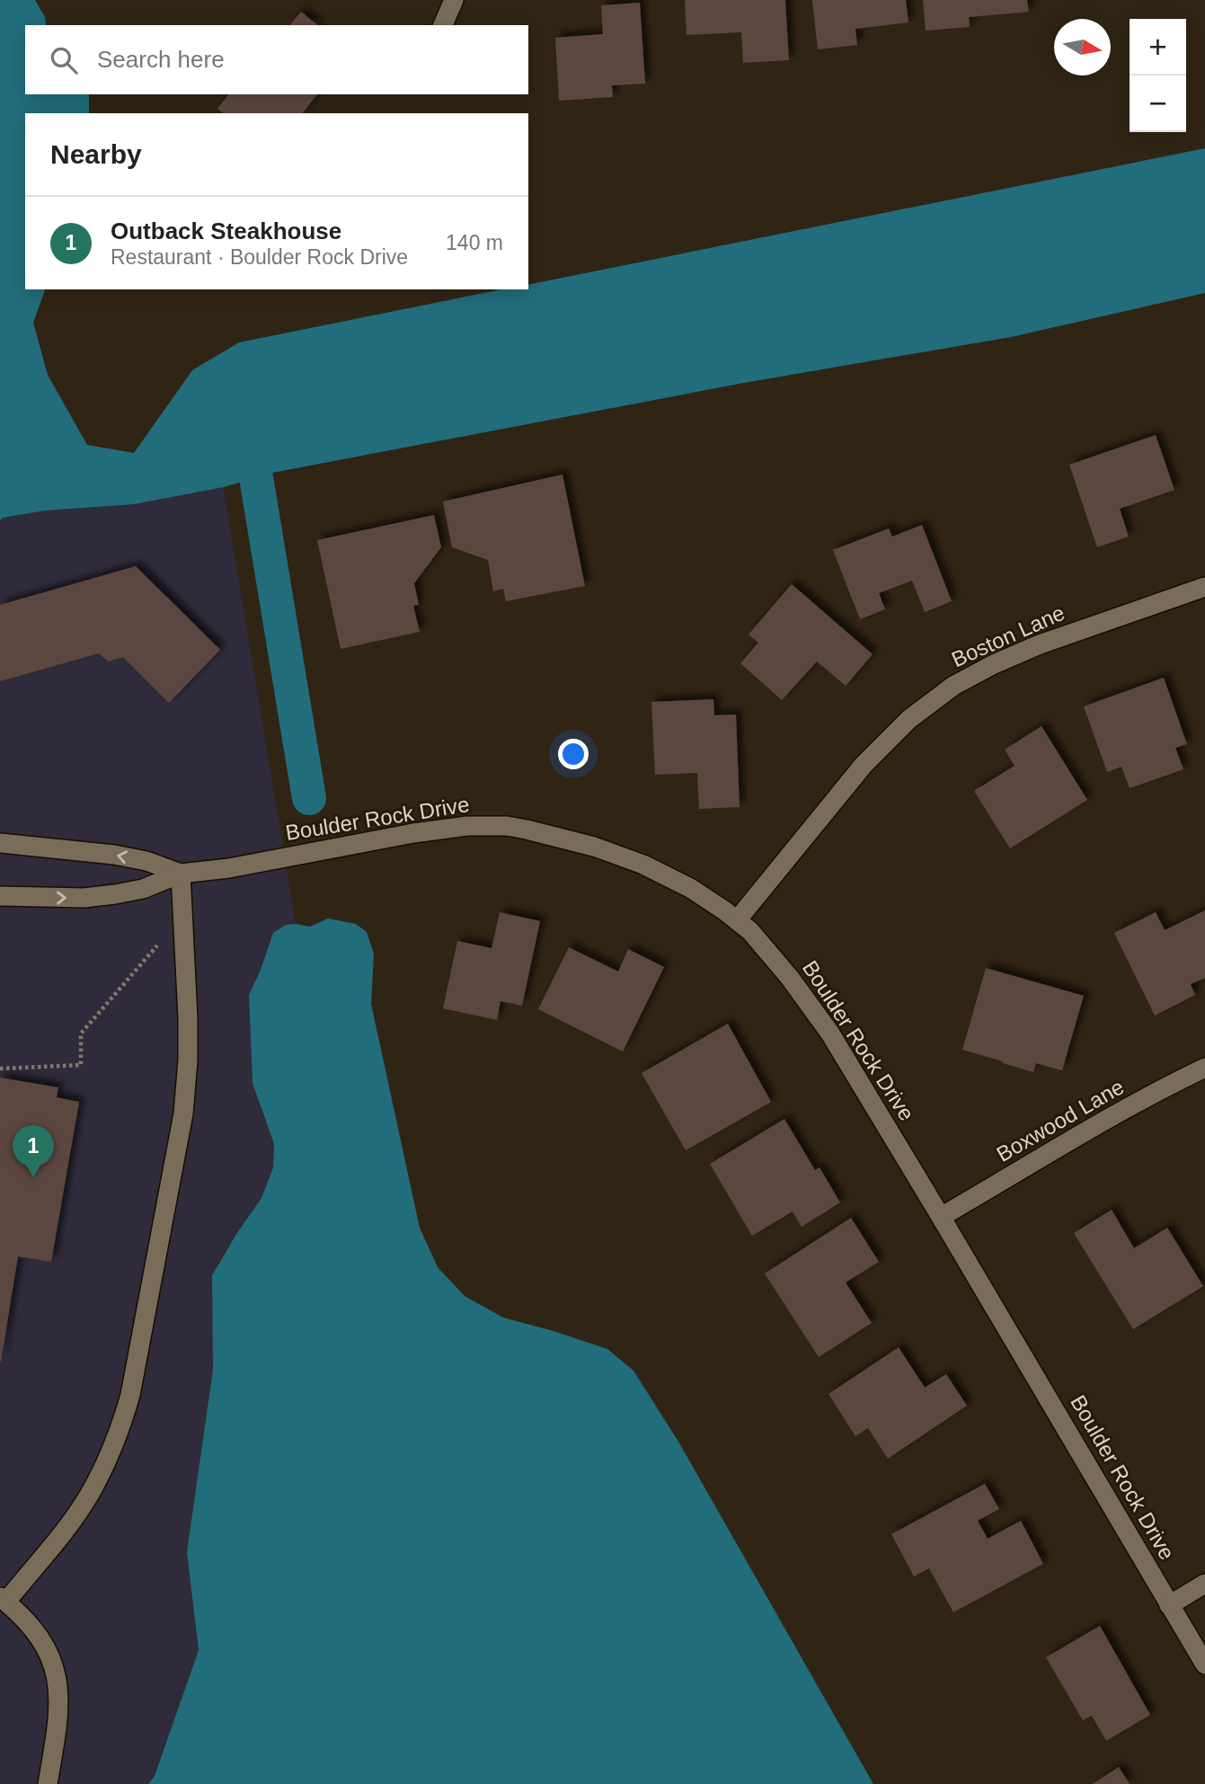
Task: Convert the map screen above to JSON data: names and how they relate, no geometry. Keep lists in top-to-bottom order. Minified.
{"streets":{"street":["Boston Lane","Boulder Rock Drive","Boxwood Lane"]},"crossings":[["Boston Lane","Boulder Rock Drive"],["Boulder Rock Drive","Boxwood Lane"]],"north":"right","page":{"map_buttons":["+","−"],"search":"Search here","heading":"Nearby","list":[{"mark":"1","name":"Outback Steakhouse","note":"Restaurant · Boulder Rock Drive","value":"140 m"}],"pins":"1"}}
